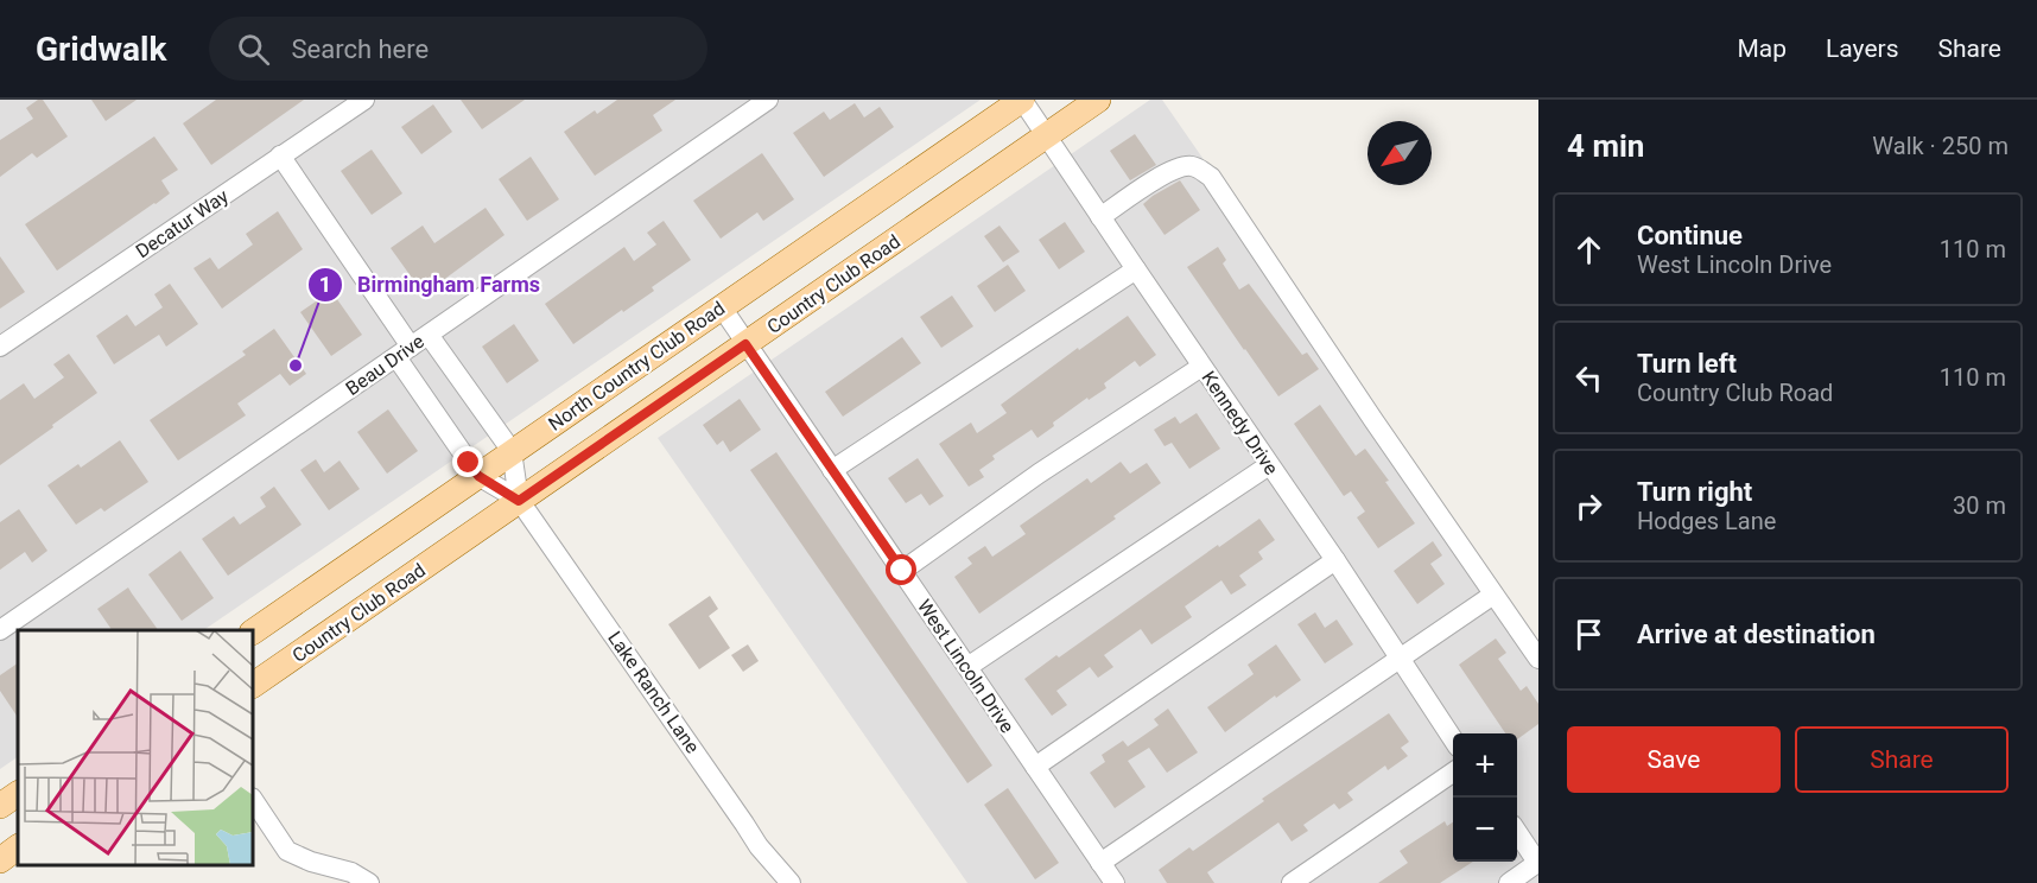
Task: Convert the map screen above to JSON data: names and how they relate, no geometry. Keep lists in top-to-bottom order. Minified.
{"streets":{"main road":["Country Club Road","North Country Club Road"],"street":["Decatur Way","Beau Drive","Kennedy Drive","West Lincoln Drive","Lake Ranch Lane"]},"crossings":[["Country Club Road","Kennedy Drive"],["Country Club Road","West Lincoln Drive"],["Country Club Road","Lake Ranch Lane"],["North Country Club Road","Kennedy Drive"],["North Country Club Road","West Lincoln Drive"]],"places":["Birmingham Farms"],"north":"bottom left","page":{"header":"Gridwalk","search":"Search here","nav":["Map","Layers","Share"],"heading":["4 min","Walk · 250 m"],"list":[["Continue","West Lincoln Drive","110 m"],["Turn left","Country Club Road","110 m"],["Turn right","Hodges Lane","30 m"],"Arrive at destination"],"buttons":["Save","Share"],"map_buttons":["+","−"]}}
